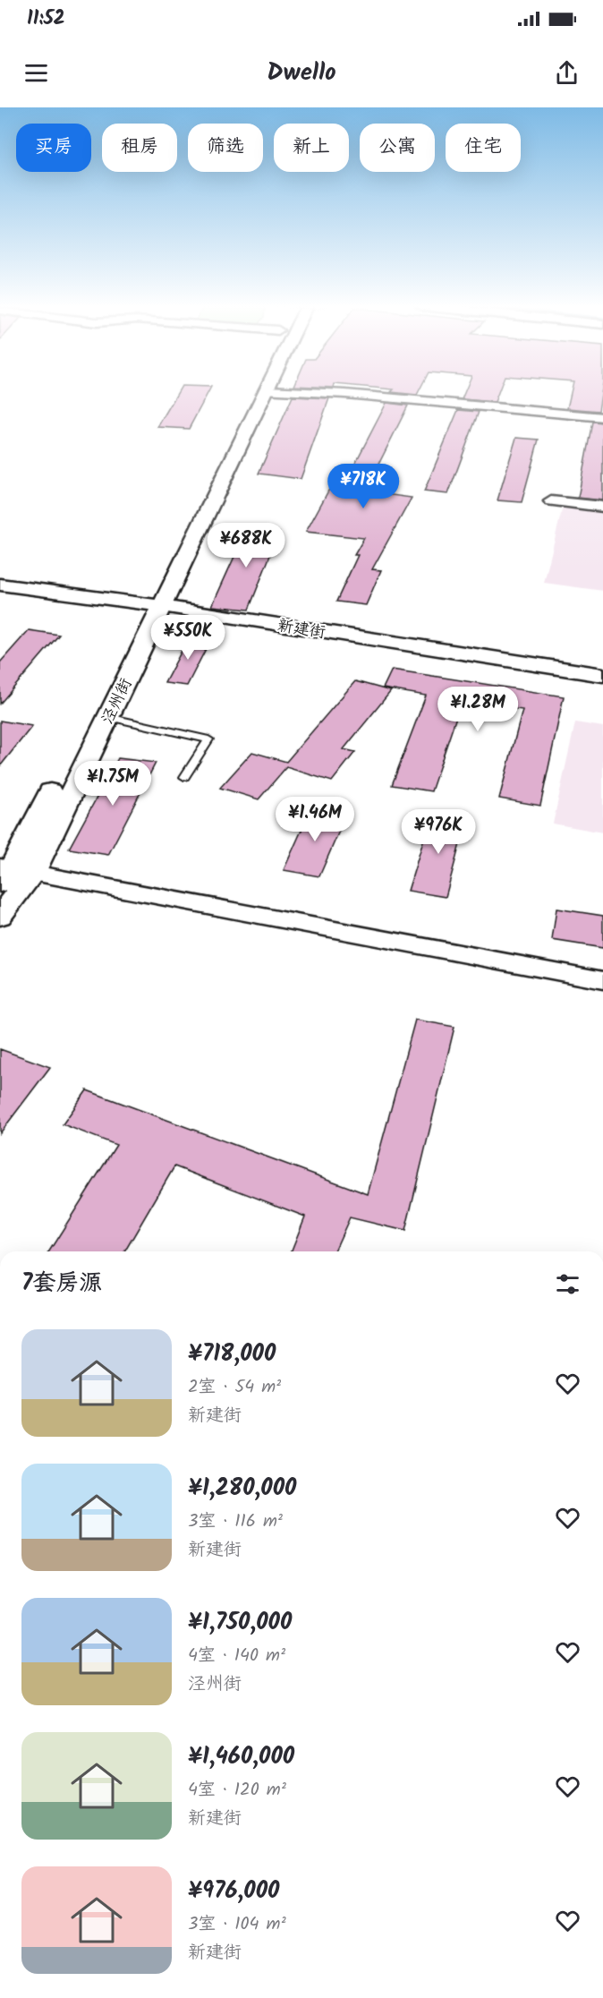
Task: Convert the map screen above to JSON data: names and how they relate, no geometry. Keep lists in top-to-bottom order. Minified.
{"streets":{"main road":["新建街","泾州街"]},"crossings":[["新建街","泾州街"]],"page":{"status":"11:52","header":"Dwello","chip":["买房","租房","筛选","新上","公寓","住宅"],"price":["¥718K","¥688K","¥550K","¥1.28M","¥1.75M","¥1.46M","¥976K"],"heading":"7套房源","list":[{"name":"¥718,000","note":"2室 · 54 m² · 新建街"},{"name":"¥1,280,000","note":"3室 · 116 m² · 新建街"},{"name":"¥1,750,000","note":"4室 · 140 m² · 泾州街"},{"name":"¥1,460,000","note":"4室 · 120 m² · 新建街"},{"name":"¥976,000","note":"3室 · 104 m² · 新建街"}]}}
